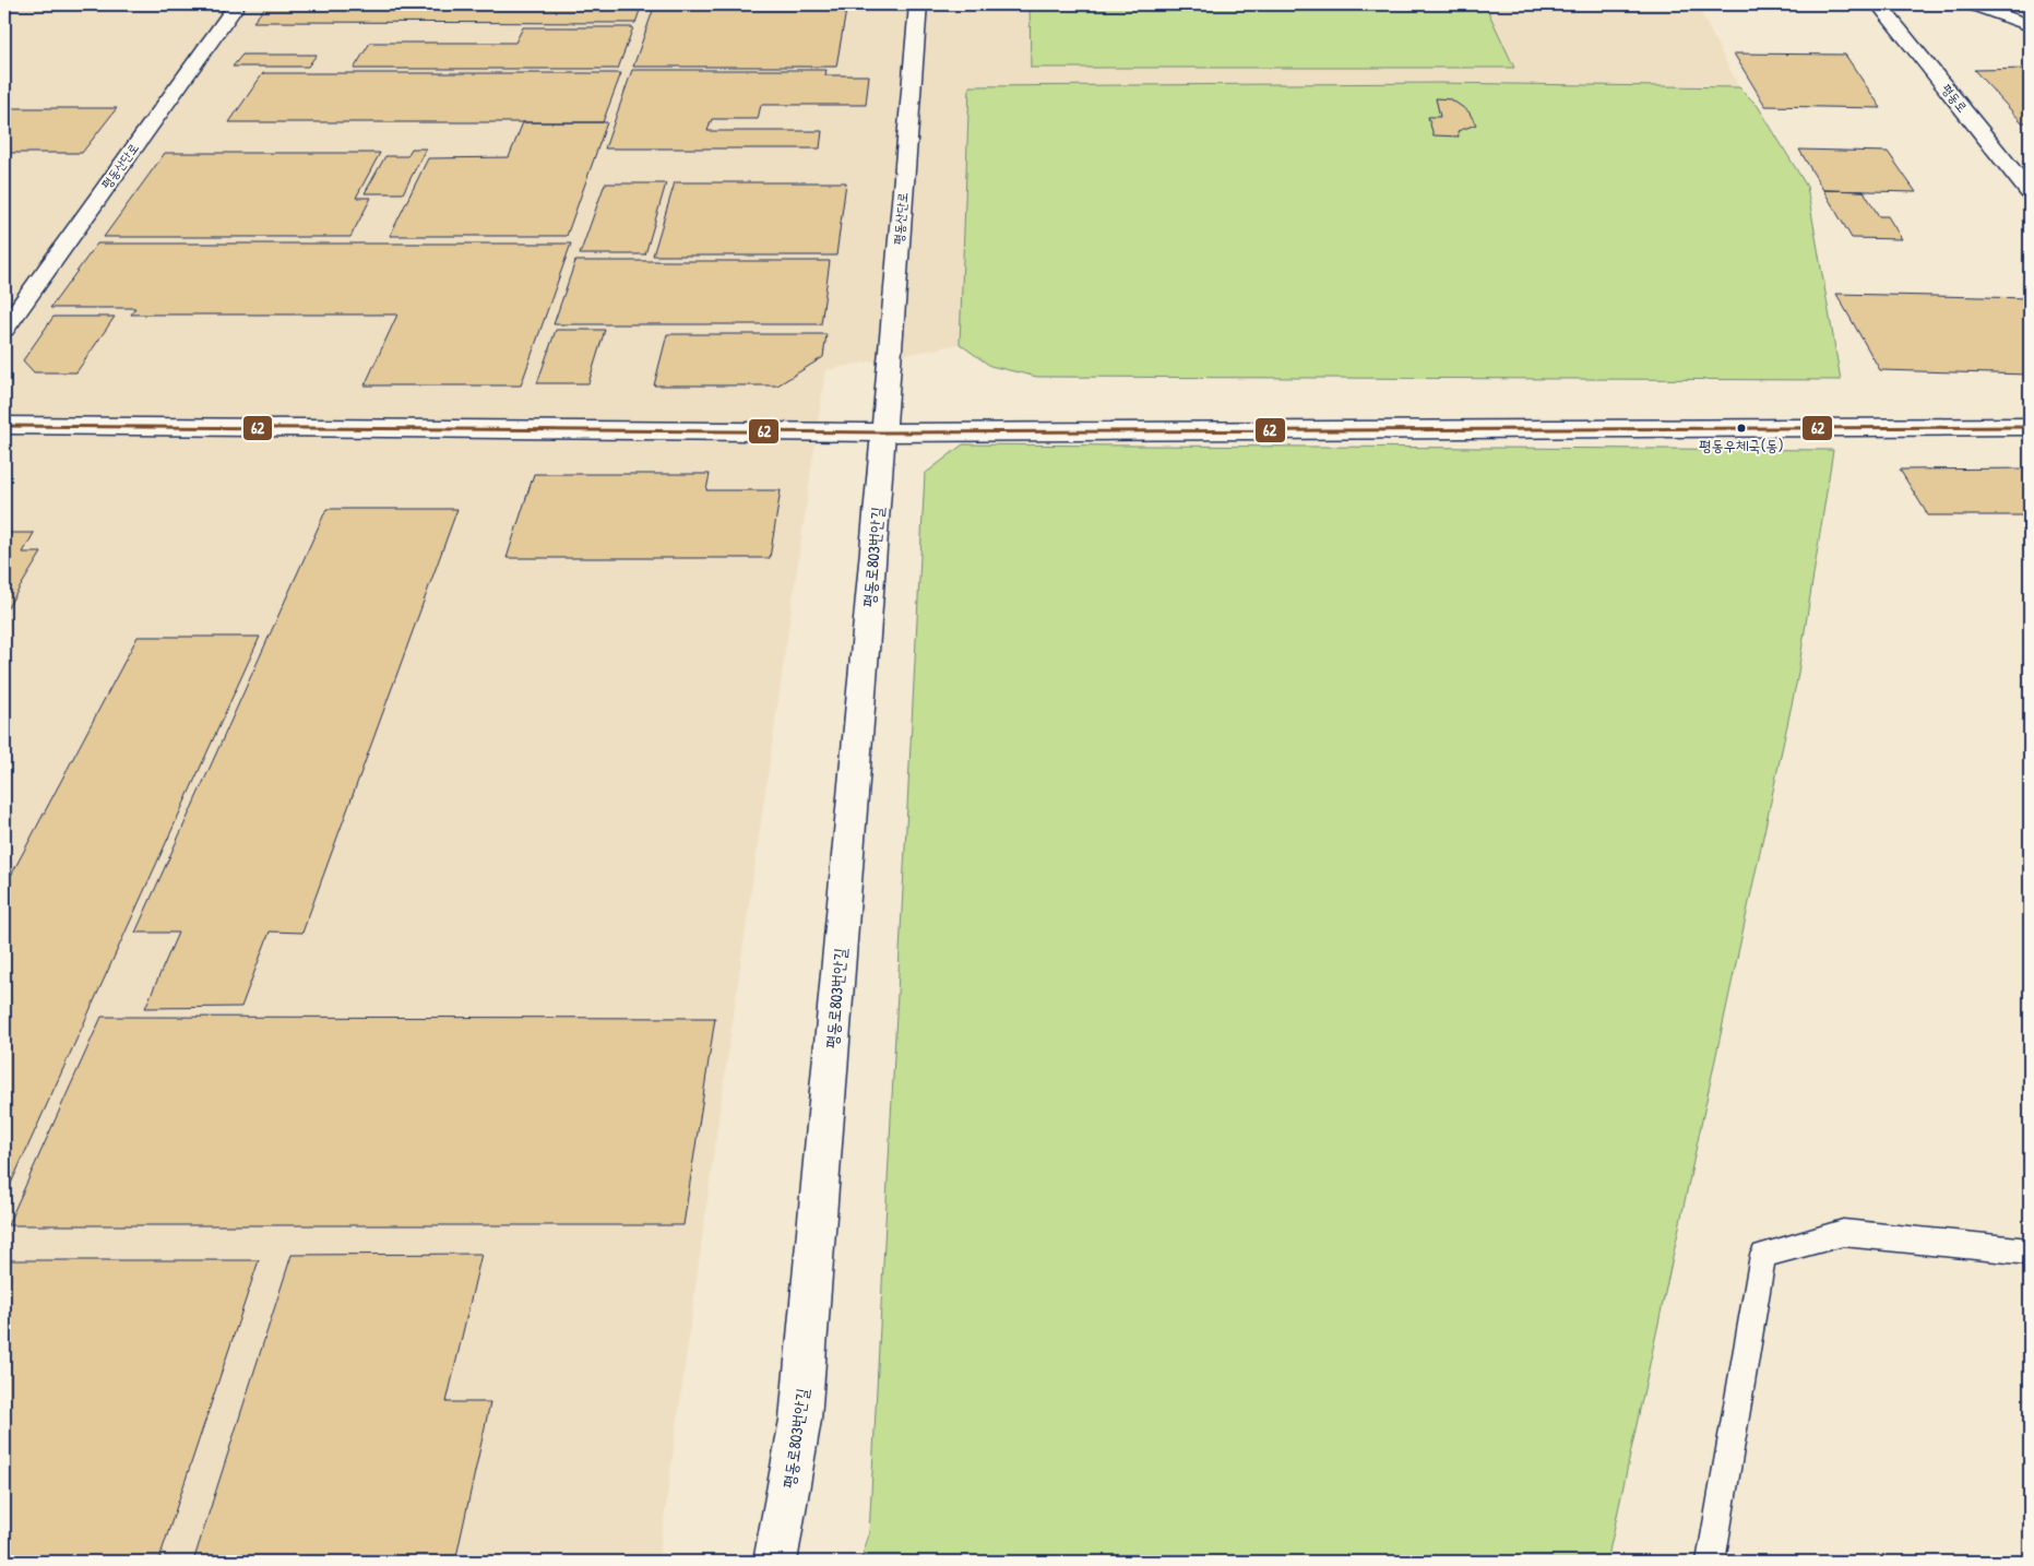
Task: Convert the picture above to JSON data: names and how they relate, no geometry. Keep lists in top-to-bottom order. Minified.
{"streets":{"street":["평동로","평동산단로","평동로803번안길"]},"crossings":[["평동산단로","평동로803번안길"]],"places":["평동우체국(동)"],"lines":["transit line 62"]}
